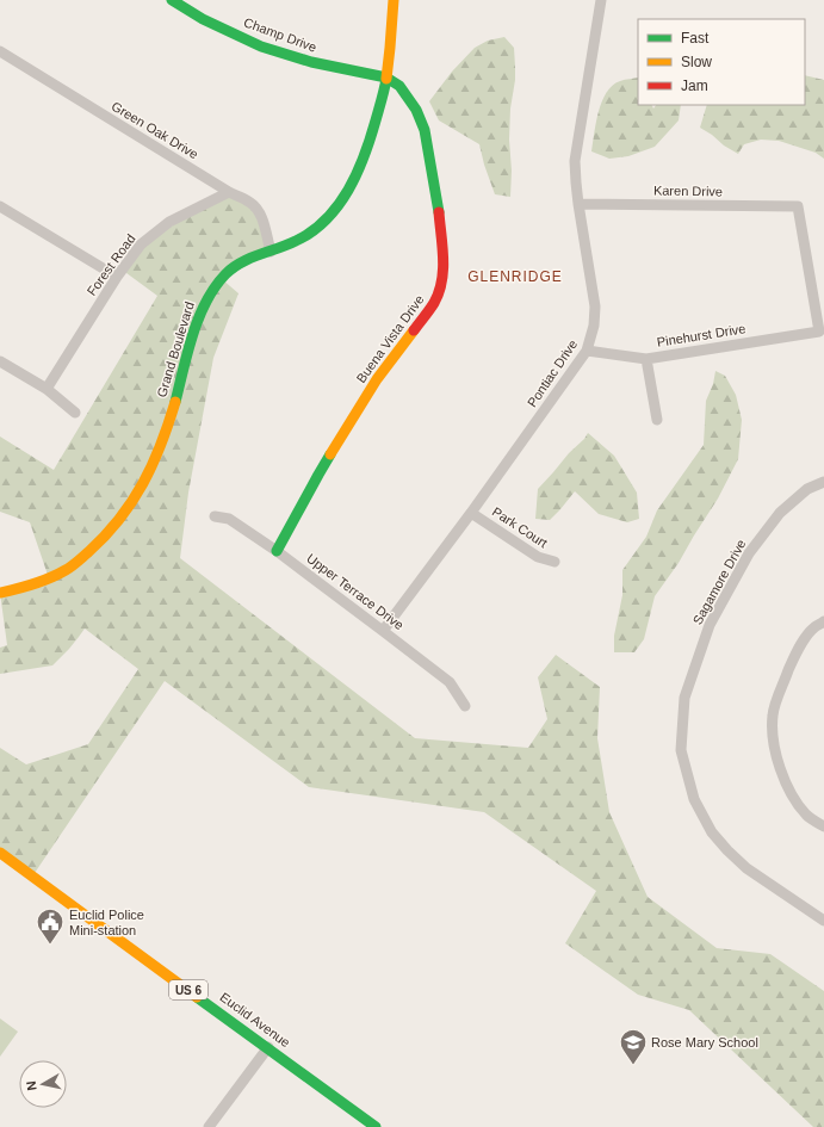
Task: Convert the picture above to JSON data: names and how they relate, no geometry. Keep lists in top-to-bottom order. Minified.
{"streets":{"street":["Champ Drive","Green Oak Drive","Karen Drive","Forest Road","Pinehurst Drive","Buena Vista Drive","Grand Boulevard","Pontiac Drive","Park Court","Sagamore Drive","Upper Terrace Drive","US 6","Euclid Avenue"]},"crossings":[["Champ Drive","Buena Vista Drive"],["Champ Drive","Grand Boulevard"],["Green Oak Drive","Forest Road"],["Green Oak Drive","Grand Boulevard"],["Karen Drive","Pinehurst Drive"],["Karen Drive","Pontiac Drive"],["Pinehurst Drive","Pontiac Drive"],["Buena Vista Drive","Grand Boulevard"],["Buena Vista Drive","Upper Terrace Drive"],["Pontiac Drive","Park Court"],["Pontiac Drive","Upper Terrace Drive"]],"districts":["GLENRIDGE"],"places":{"public building":["Euclid Police Mini-station"],"school or university":["Rose Mary School"]},"legend":["Fast","Slow","Jam"],"north":"left"}
